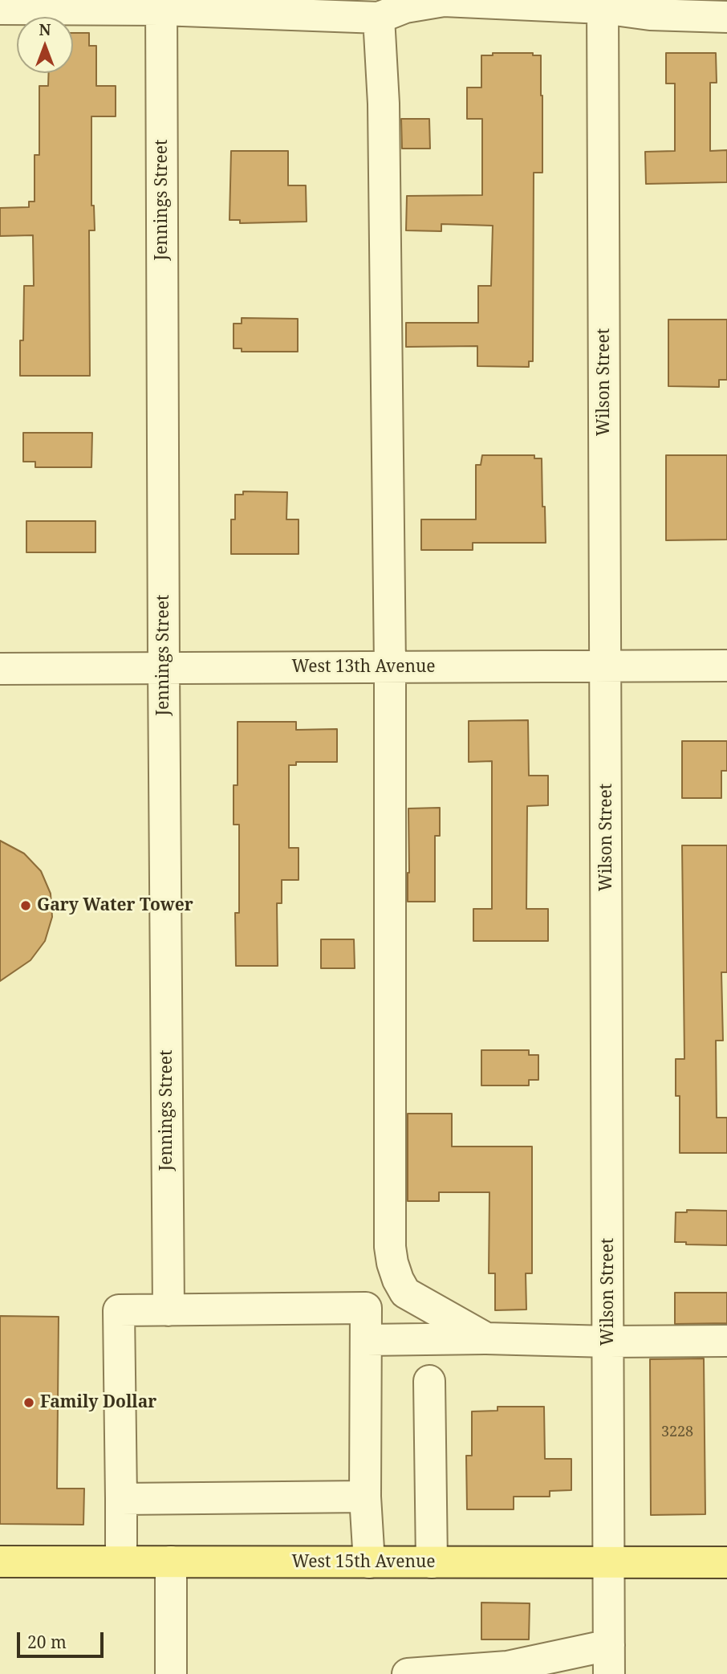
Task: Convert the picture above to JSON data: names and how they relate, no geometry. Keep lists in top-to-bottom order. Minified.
{"streets":{"main road":["West 15th Avenue"],"street":["Jennings Street","Wilson Street","West 13th Avenue"]},"crossings":[["Jennings Street","West 13th Avenue"],["Wilson Street","West 13th Avenue"],["Wilson Street","West 15th Avenue"]],"places":["Gary Water Tower","Family Dollar"],"house_numbers":["3228"],"scale_bar":"20 m","north":"top"}
